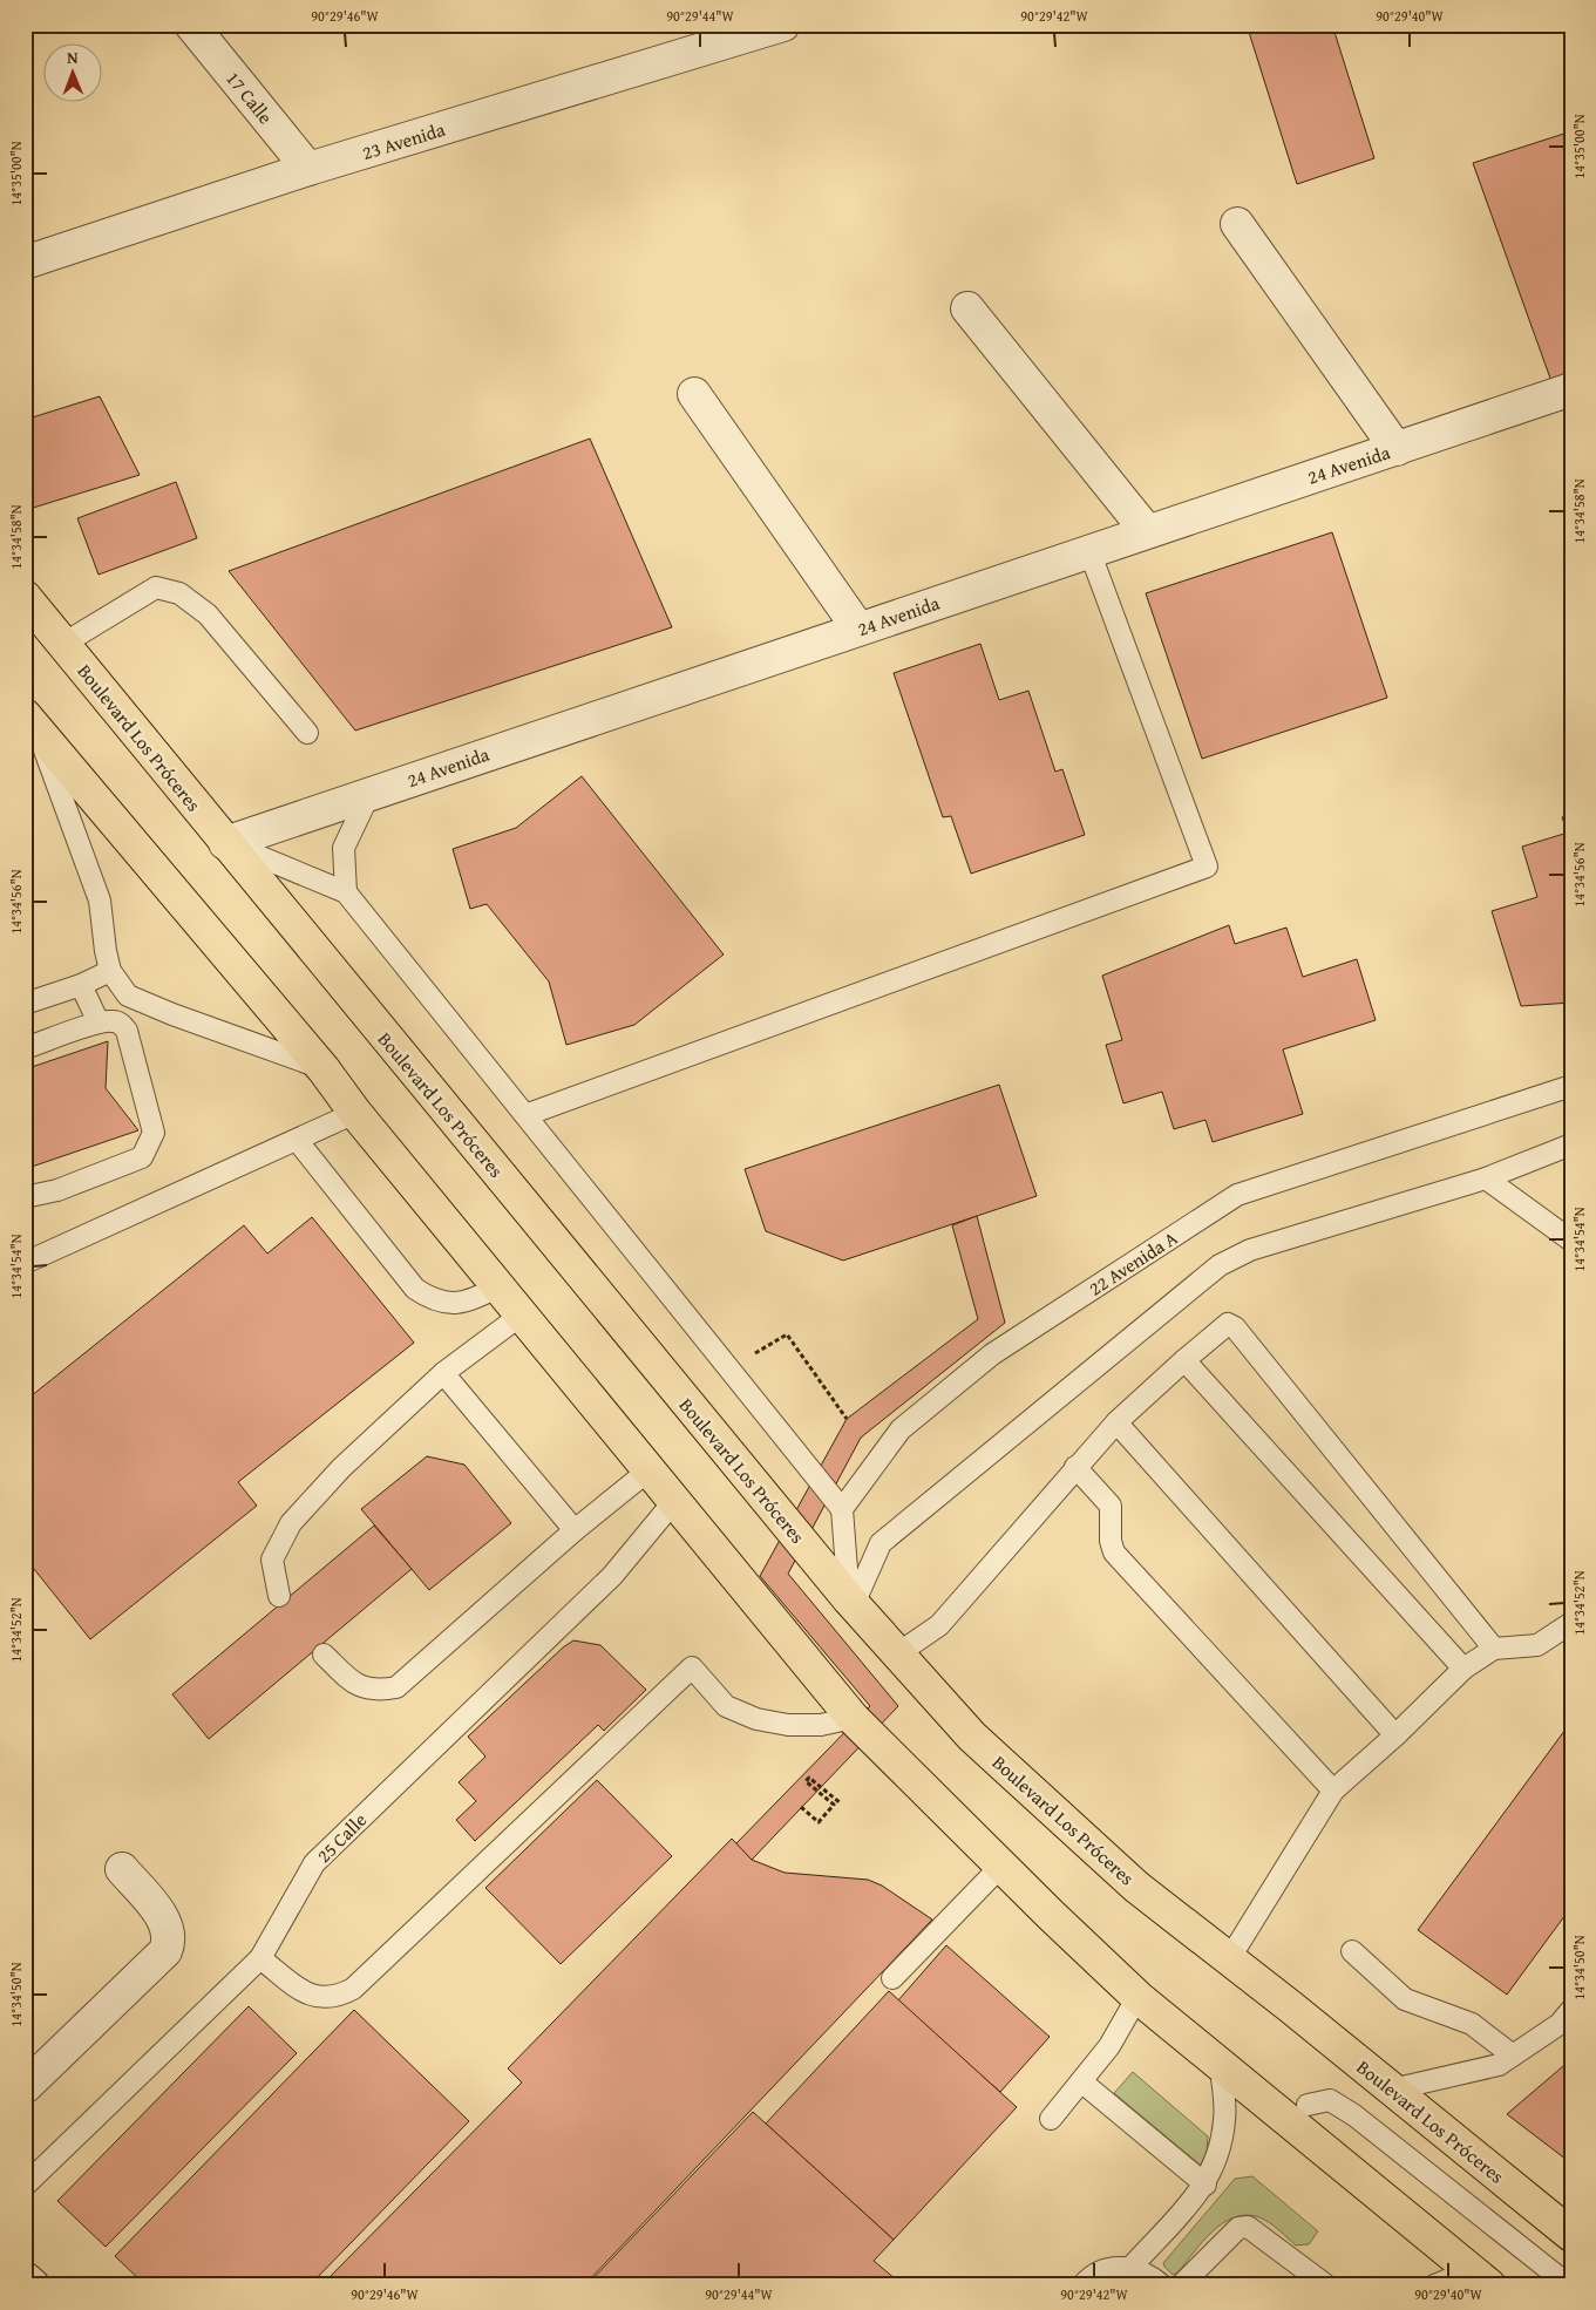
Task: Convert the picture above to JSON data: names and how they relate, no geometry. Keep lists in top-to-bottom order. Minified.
{"streets":{"highway":["Boulevard Los Próceres"],"street":["17 Calle","23 Avenida","24 Avenida"],"lane":["22 Avenida A","25 Calle"]},"crossings":[["17 Calle","23 Avenida"],["24 Avenida","Boulevard Los Próceres"]],"north":"top","coordinates":["90°29'46\"W","90°29'44\"W","90°29'42\"W","90°29'40\"W","14°35'00\"N","14°34'58\"N","14°34'56\"N","14°34'54\"N","14°34'52\"N","14°34'50\"N"]}
